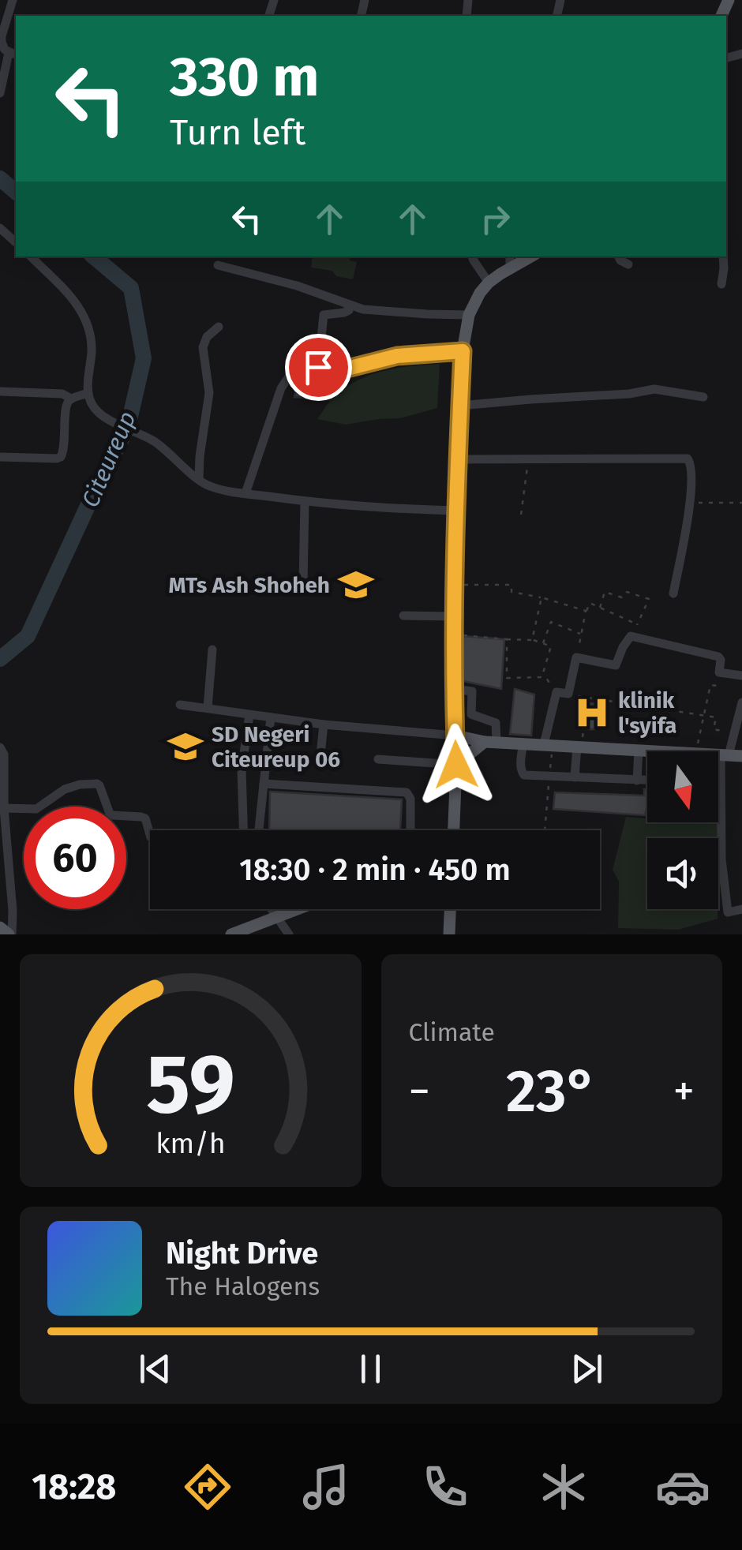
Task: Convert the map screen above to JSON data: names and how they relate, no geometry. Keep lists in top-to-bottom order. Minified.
{"water":["Citeureup"],"places":{"school or university":["MTs Ash Shoheh","SD Negeri Citeureup 06"],"hospital":["klinik l'syifa"]},"north":"bottom","page":{"turn":["330 m","Turn left"],"limit":"60","trip":"18:30 · 2 min · 450 m","tile":"Climate","heat":["−","23°","+"],"song":["Night Drive","The Halogens"],"tabs":"18:28","gauge":["59","km/h"]}}
